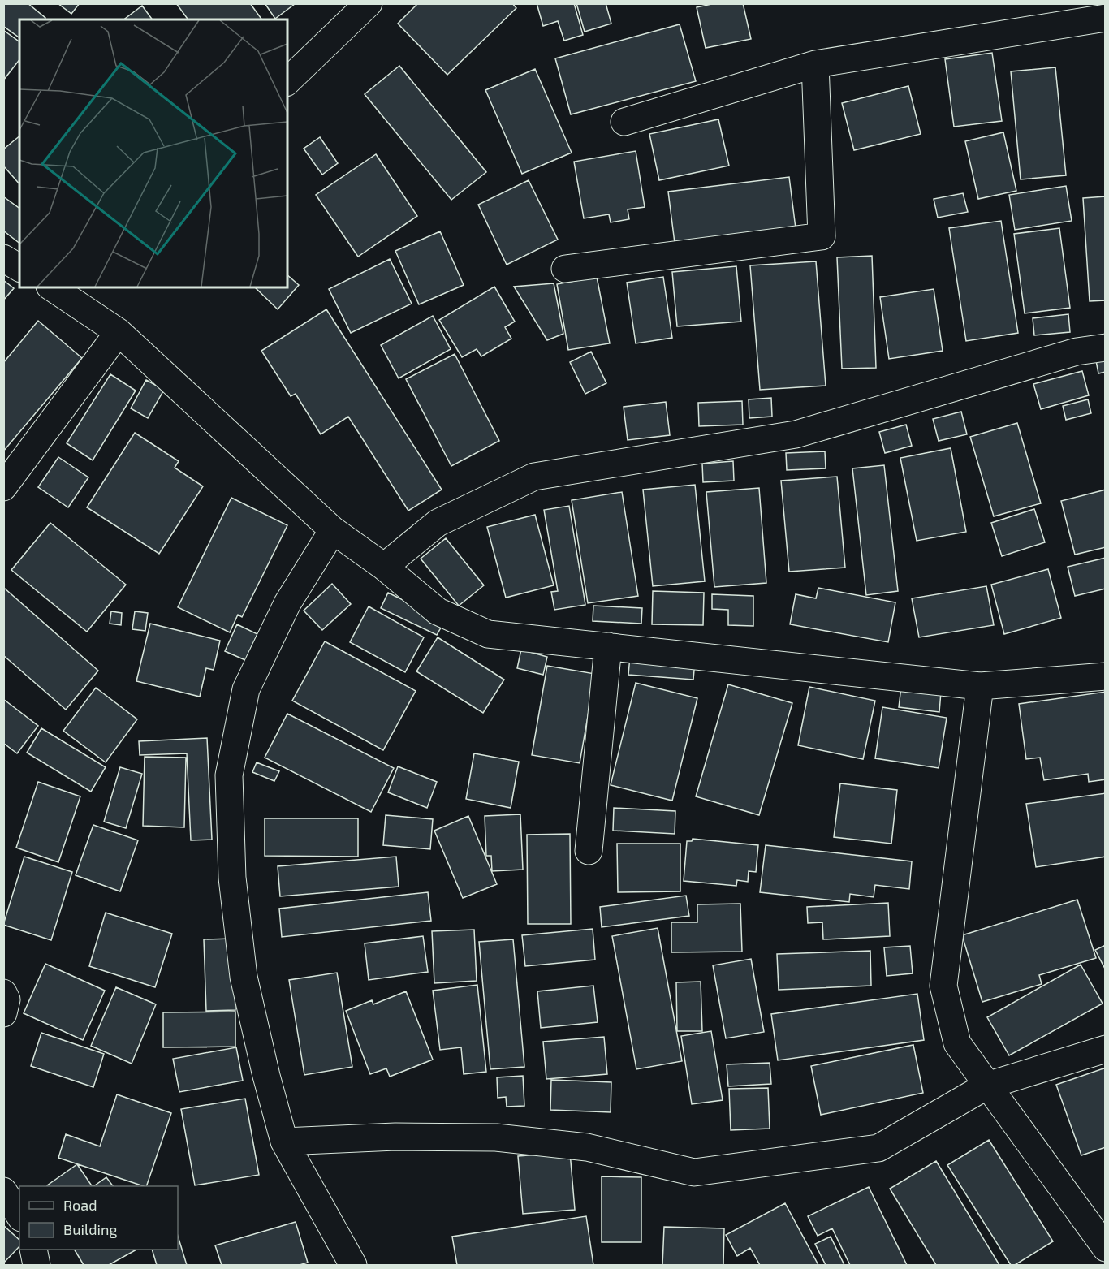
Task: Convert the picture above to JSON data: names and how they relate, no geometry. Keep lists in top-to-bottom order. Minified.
{"legend":["Road","Building"]}
